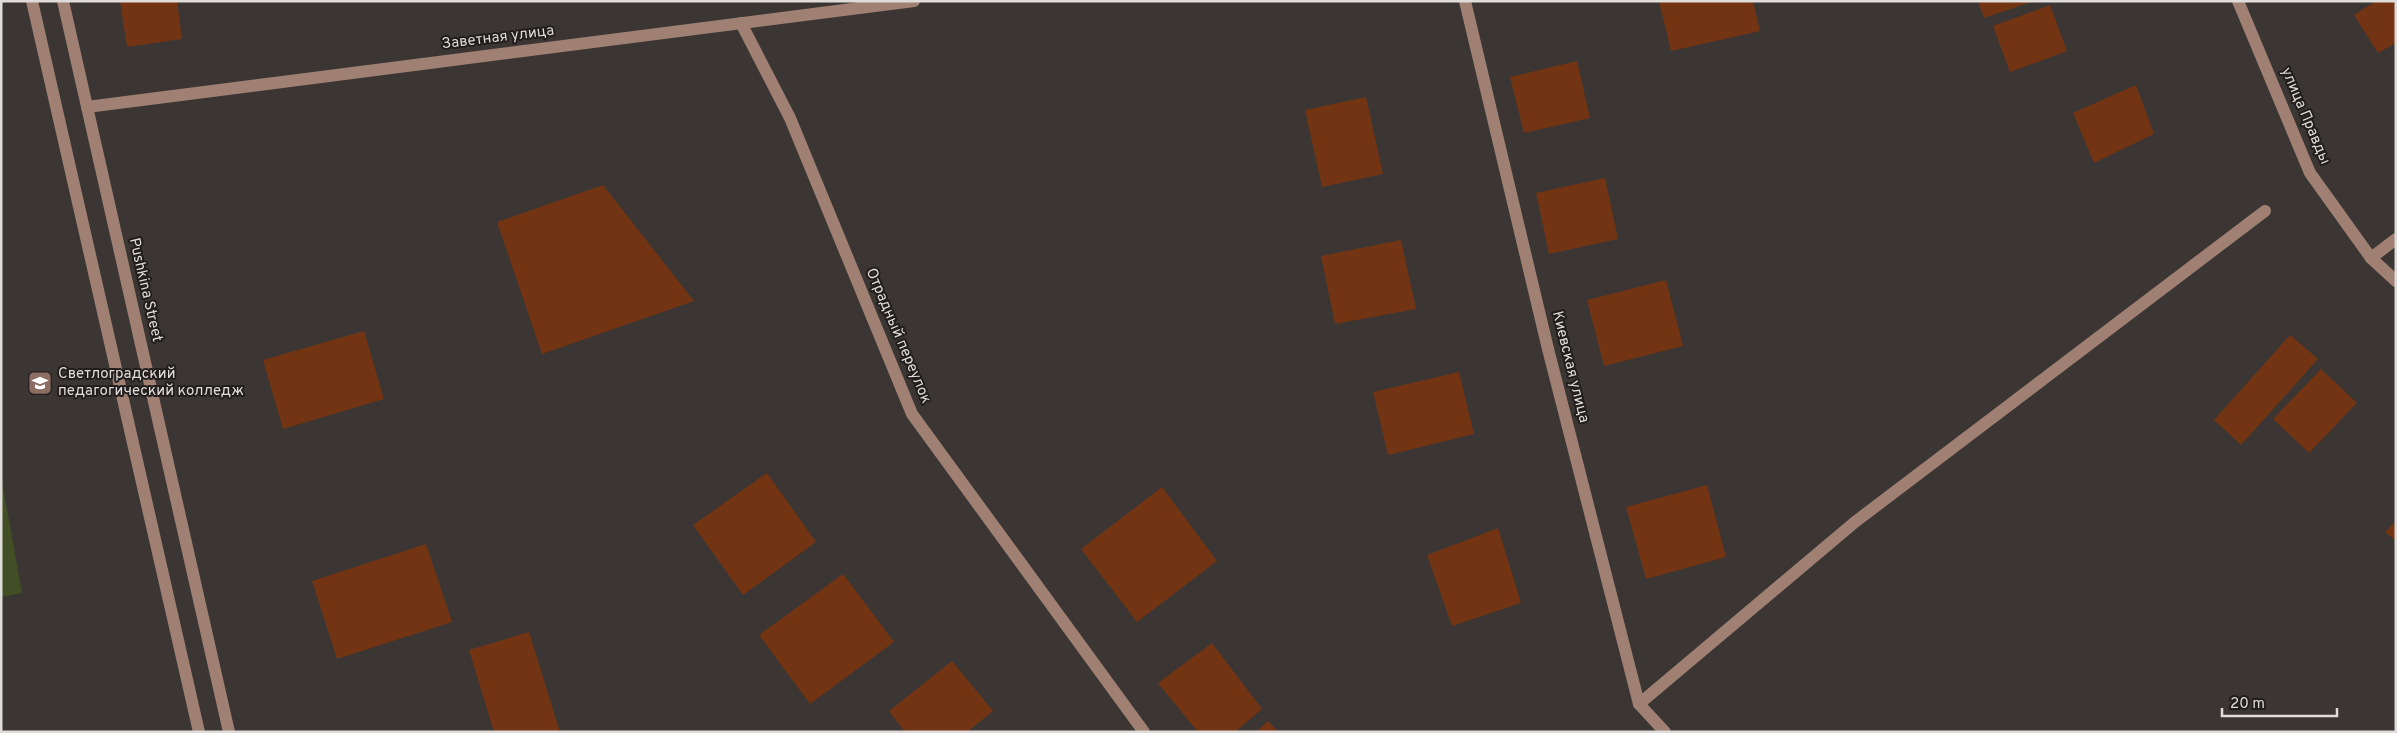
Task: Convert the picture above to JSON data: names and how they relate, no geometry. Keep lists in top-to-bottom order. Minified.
{"streets":{"street":["Заветная улица","улица Правды","Pushkina Street","Отрадный переулок","Киевская улица"]},"crossings":[["Заветная улица","Pushkina Street"],["Заветная улица","Отрадный переулок"]],"places":{"school or university":["Светлоградский педагогический колледж"]},"scale_bar":"20 m"}
